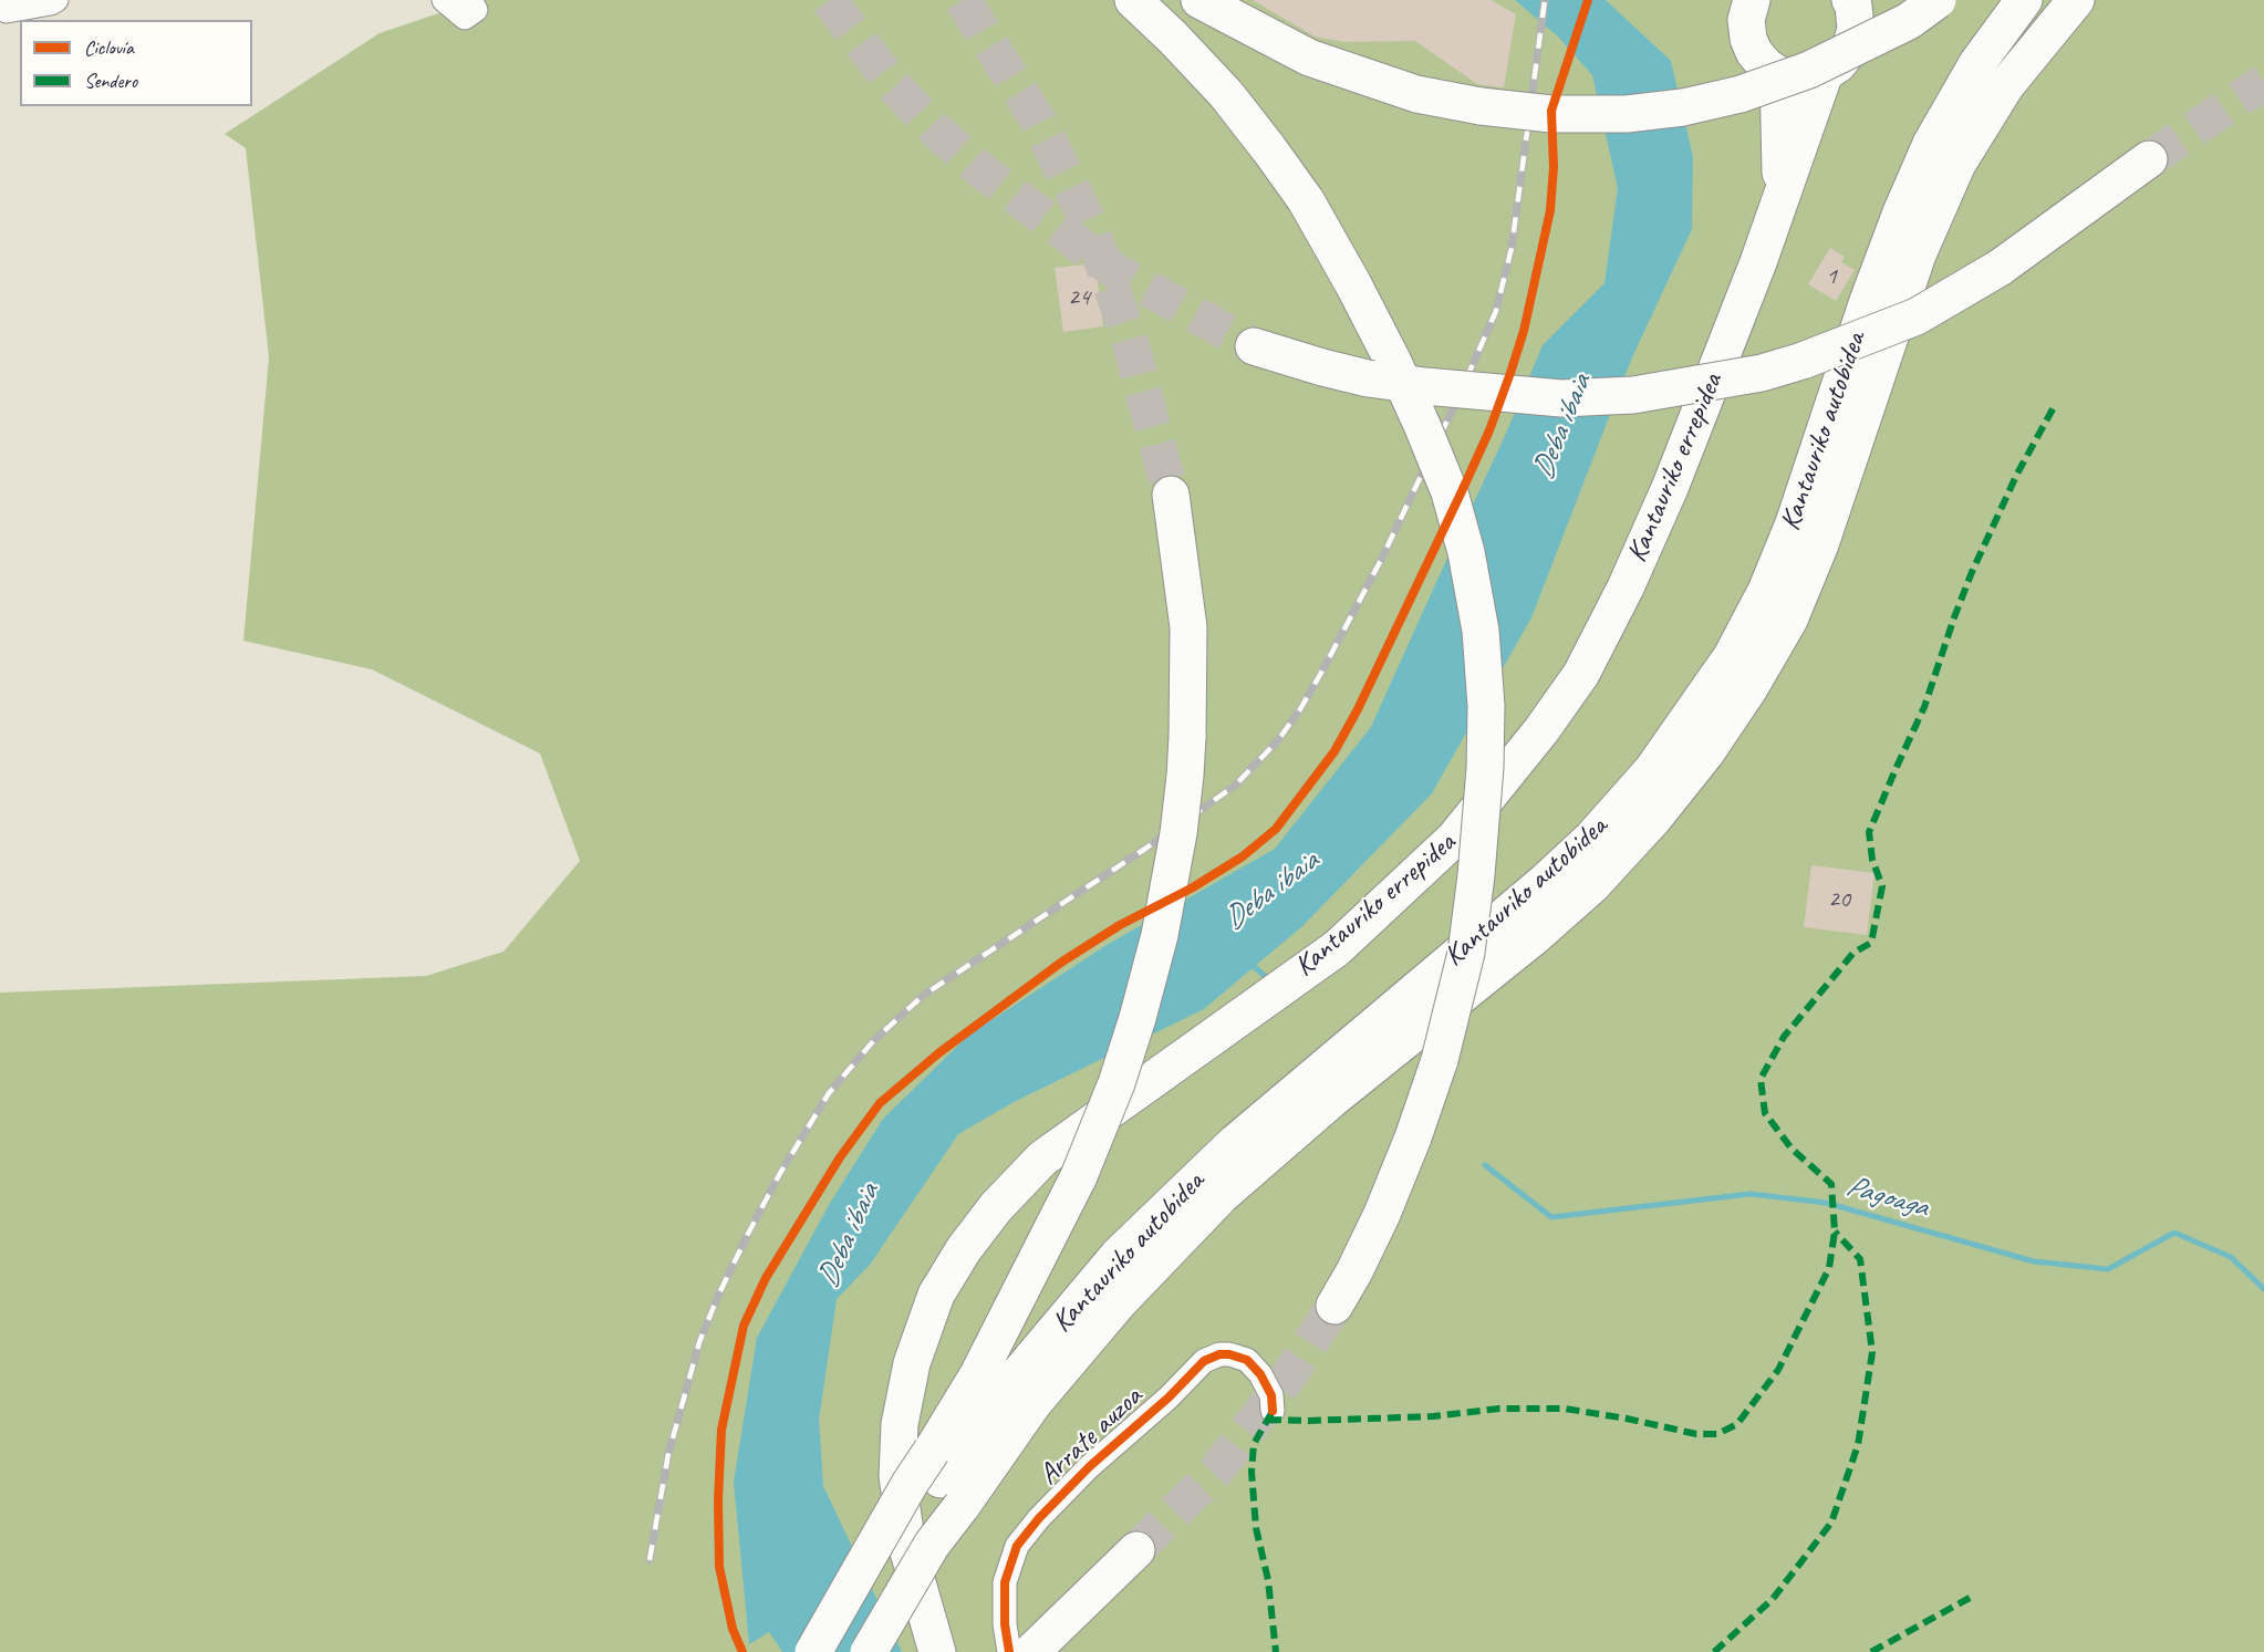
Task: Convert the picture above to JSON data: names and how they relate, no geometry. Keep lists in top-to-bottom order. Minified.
{"streets":{"highway":["Kantauriko autobidea","Kantauriko errepidea"],"street":["Arrate auzoa"]},"water":["Deba ibaia","Pagoaga"],"house_numbers":["1","24","20"],"legend":["Ciclovía","Sendero"]}
